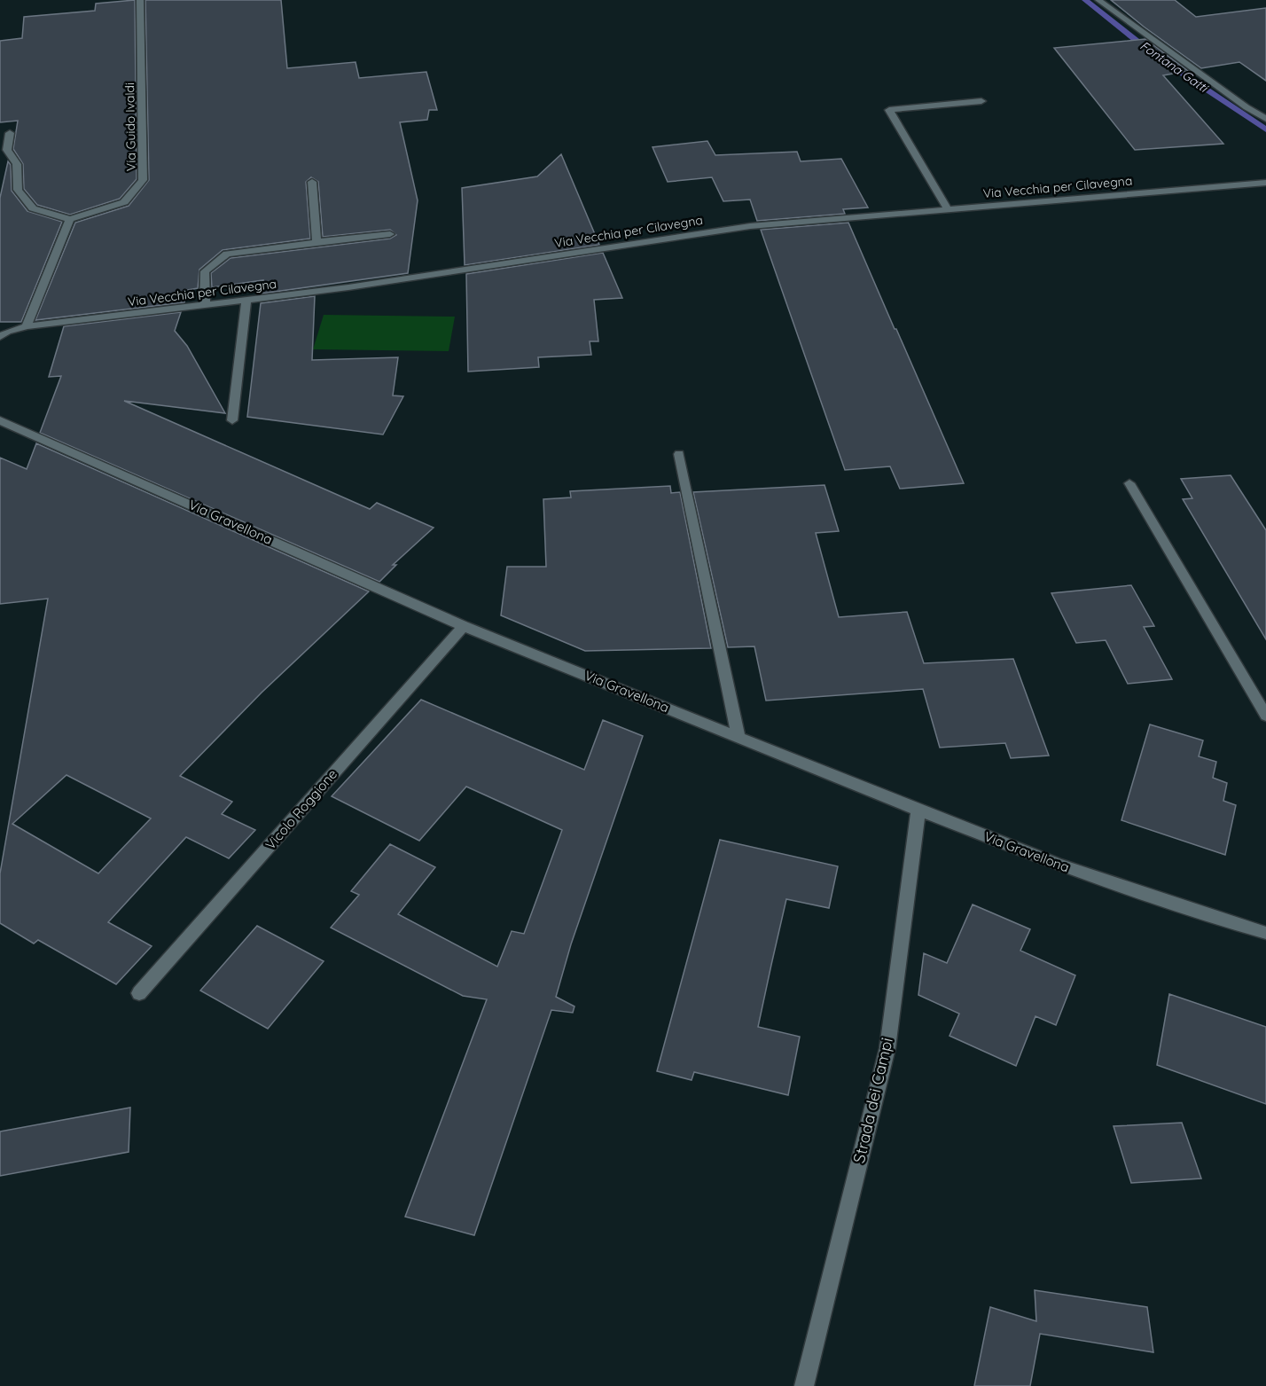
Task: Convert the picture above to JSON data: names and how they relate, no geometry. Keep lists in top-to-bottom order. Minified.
{"streets":{"street":["Via Guido Ivaldi","Via Vecchia per Cilavegna","Via Gravellona","Vicolo Roggione","Strada dei Campi"]},"crossings":[["Via Gravellona","Vicolo Roggione"],["Via Gravellona","Strada dei Campi"]],"water":["Fontana Gatti"]}
